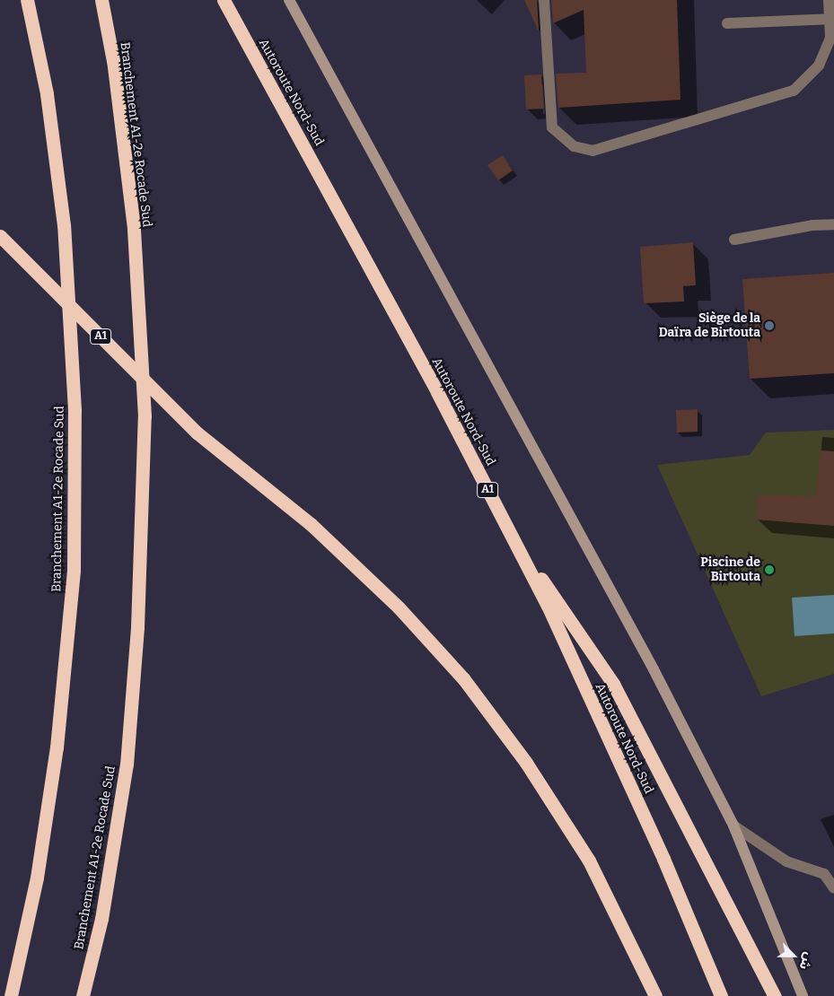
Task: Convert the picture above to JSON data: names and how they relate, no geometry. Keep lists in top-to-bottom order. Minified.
{"streets":{"highway":["Autoroute Nord-Sud","Branchement A1-2e Rocade Sud","A1"]},"places":["Siège de la Daïra de Birtouta","Piscine de Birtouta"],"north":"bottom right"}
